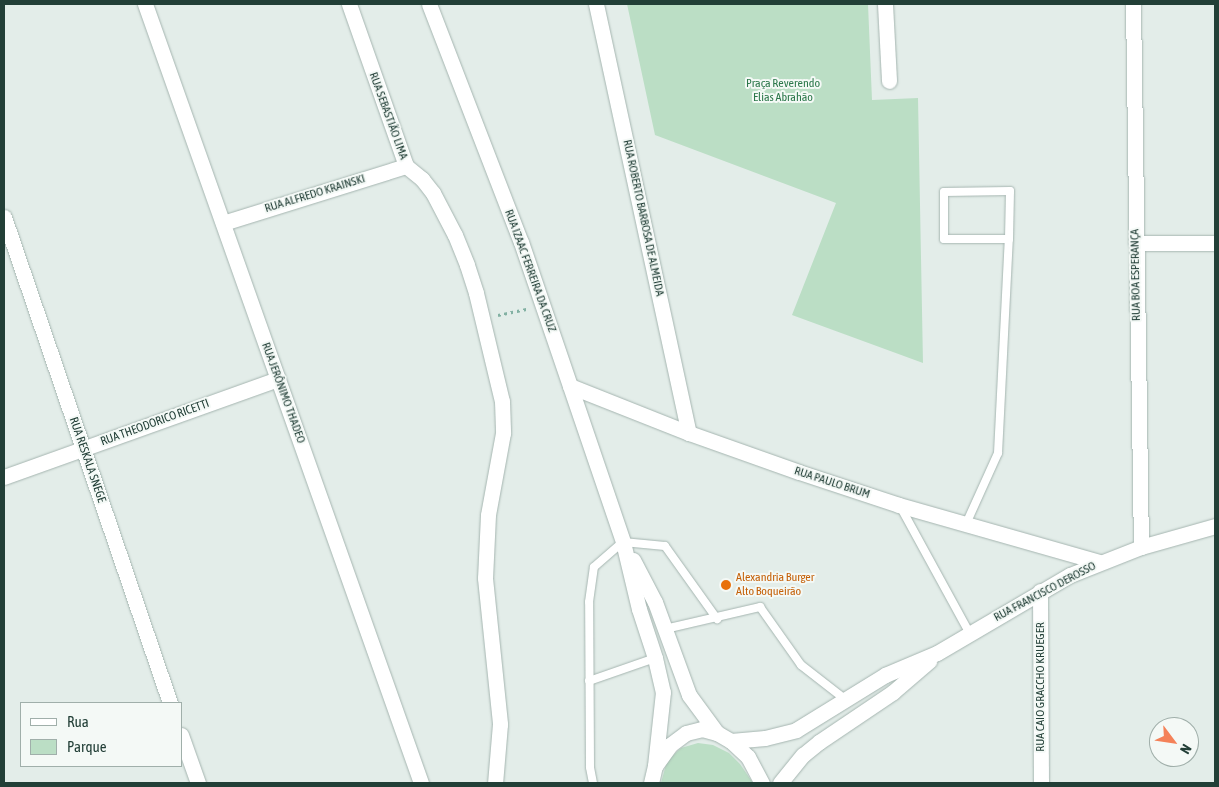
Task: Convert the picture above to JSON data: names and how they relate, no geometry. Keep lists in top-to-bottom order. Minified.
{"streets":{"street":["RUA SEBASTIÃO LIMA","RUA ALFREDO KRAINSKI","RUA ROBERTO BARBOSA DE ALMEIDA","RUA IZAAC FERREIRA DA CRUZ","RUA BOA ESPERANÇA","RUA JERÔNIMO THADEO","RUA THEODORICO RICETTI","RUA RESKALA SNEGE","RUA PAULO BRUM","RUA FRANCISCO DEROSSO","RUA CAIO GRACCHO KRUEGER"]},"crossings":[["RUA SEBASTIÃO LIMA","RUA ALFREDO KRAINSKI"],["RUA ALFREDO KRAINSKI","RUA JERÔNIMO THADEO"],["RUA ROBERTO BARBOSA DE ALMEIDA","RUA PAULO BRUM"],["RUA IZAAC FERREIRA DA CRUZ","RUA PAULO BRUM"],["RUA BOA ESPERANÇA","RUA FRANCISCO DEROSSO"],["RUA JERÔNIMO THADEO","RUA THEODORICO RICETTI"],["RUA THEODORICO RICETTI","RUA RESKALA SNEGE"],["RUA PAULO BRUM","RUA FRANCISCO DEROSSO"],["RUA FRANCISCO DEROSSO","RUA CAIO GRACCHO KRUEGER"]],"parks":["Praça Reverendo Elias Abrahão"],"places":["Alexandria Burger Alto Boqueirão"],"legend":["Rua","Parque"],"north":"bottom right"}
